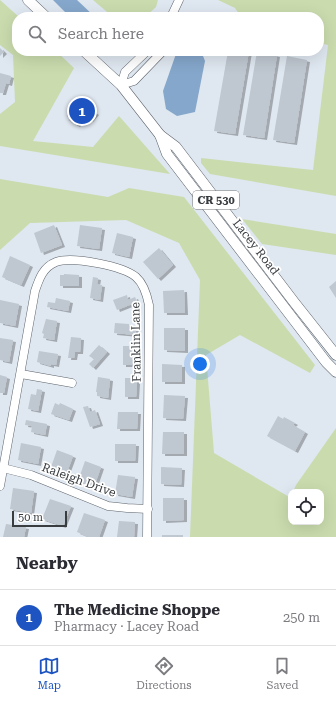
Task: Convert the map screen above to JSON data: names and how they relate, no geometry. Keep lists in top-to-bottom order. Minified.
{"streets":{"main road":["CR 530","Lacey Road"],"street":["Franklin Lane","Raleigh Drive"]},"crossings":[["Franklin Lane","Raleigh Drive"]],"scale_bar":"50 m","page":{"search":"Search here","pins":"1","scale":"50 m","heading":"Nearby","list":[{"mark":"1","name":"The Medicine Shoppe","note":"Pharmacy · Lacey Road","value":"250 m"}],"nav":["Map","Directions","Saved"]}}
